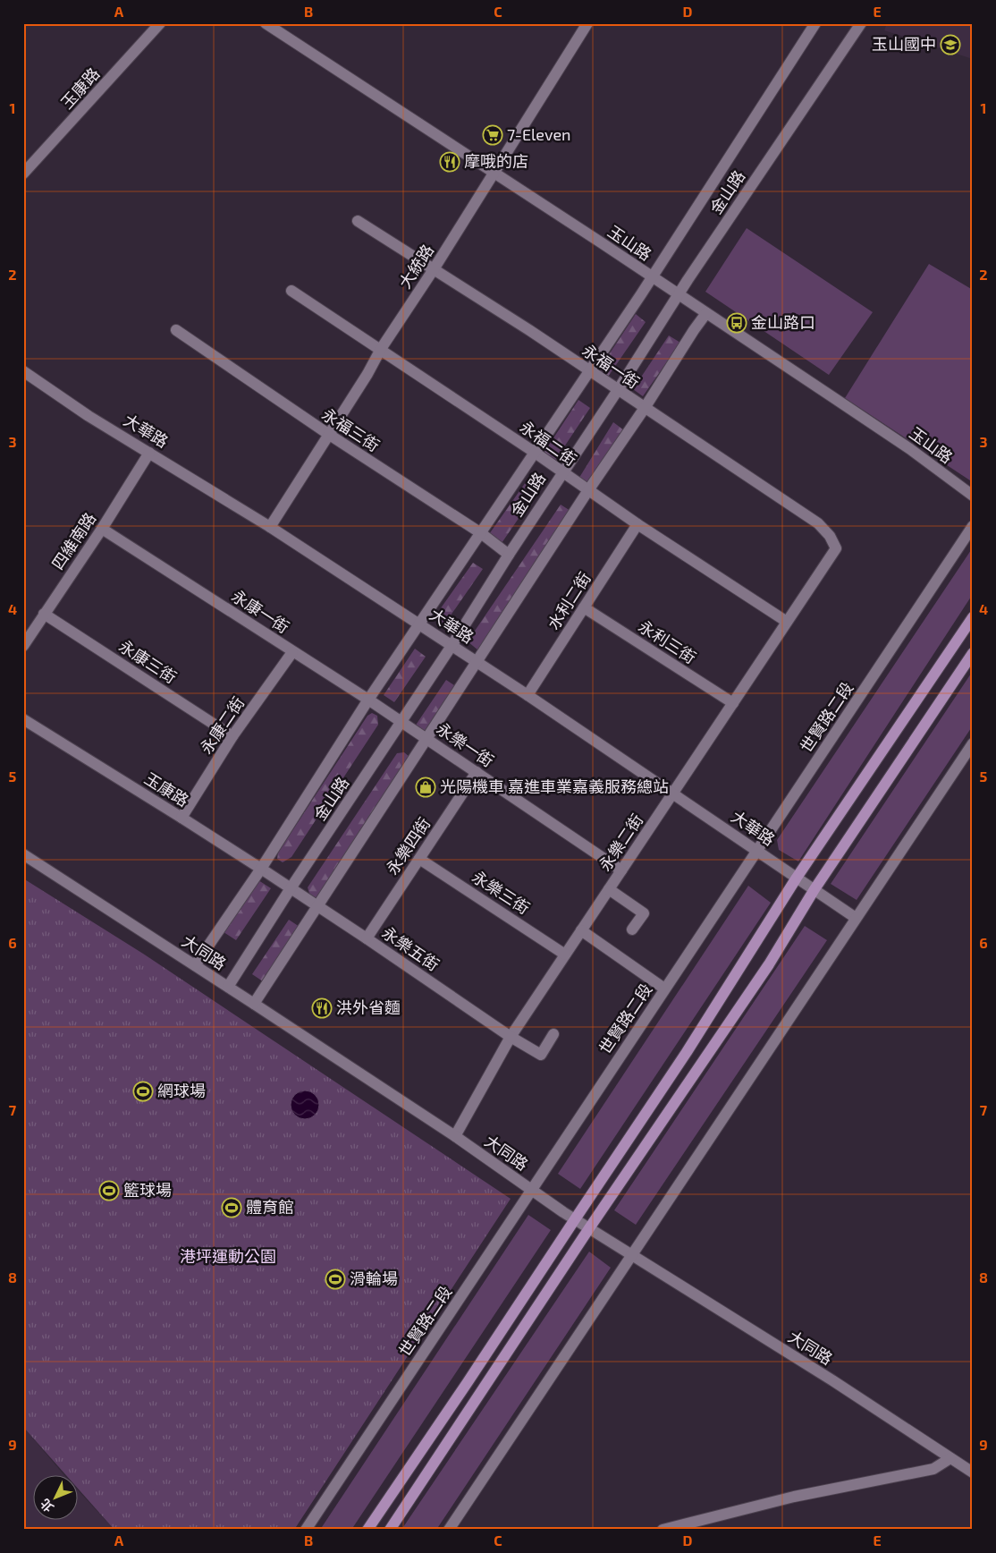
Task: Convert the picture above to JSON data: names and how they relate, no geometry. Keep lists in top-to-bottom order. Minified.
{"streets":{"street":["玉康路","金山路","玉山路","大統路","永福一街","永福三街","大華路","永福二街","四維南路","水利二街","永康一街","永利三街","永康三街","世賢路二段","永康二街","永樂一街","永樂二街","永樂四街","永樂三街","永樂五街","大同路"]},"crossings":[["玉康路","金山路"],["玉康路","永康二街"],["玉康路","永樂五街"],["金山路","玉山路"],["金山路","永福一街"],["金山路","永福三街"],["金山路","大華路"],["金山路","永福二街"],["金山路","永康一街"],["金山路","永樂一街"],["金山路","永樂五街"],["金山路","大同路"],["玉山路","大統路"],["大統路","永福一街"],["大統路","永福三街"],["大統路","大華路"],["大統路","永福二街"],["永福一街","永樂二街"],["大華路","四維南路"],["大華路","水利二街"],["大華路","世賢路二段"],["大華路","永樂二街"],["永福二街","水利二街"],["永福二街","永樂二街"],["四維南路","永康一街"],["四維南路","永康三街"],["水利二街","永利三街"],["永康一街","永康二街"],["永康一街","永樂一街"],["永利三街","永樂二街"],["永康三街","永康二街"],["世賢路二段","大同路"],["永樂一街","永樂二街"],["永樂一街","永樂四街"],["永樂二街","永樂三街"],["永樂二街","永樂五街"],["永樂二街","大同路"],["永樂四街","永樂三街"],["永樂四街","永樂五街"]],"parks":["港坪運動公園"],"places":{"school or university":["玉山國中"],"supermarket":["7-Eleven"],"restaurant":["摩哦的店","洪外省麵"],"bus stop":["金山路口"],"shop":["光陽機車 嘉進車業嘉義服務總站"],"sports":["網球場","籃球場","體育館","滑輪場"]},"north":"bottom left","grid":{"columns":["A","B","C","D","E"],"rows":["1","2","3","4","5","6","7","8","9"]}}
